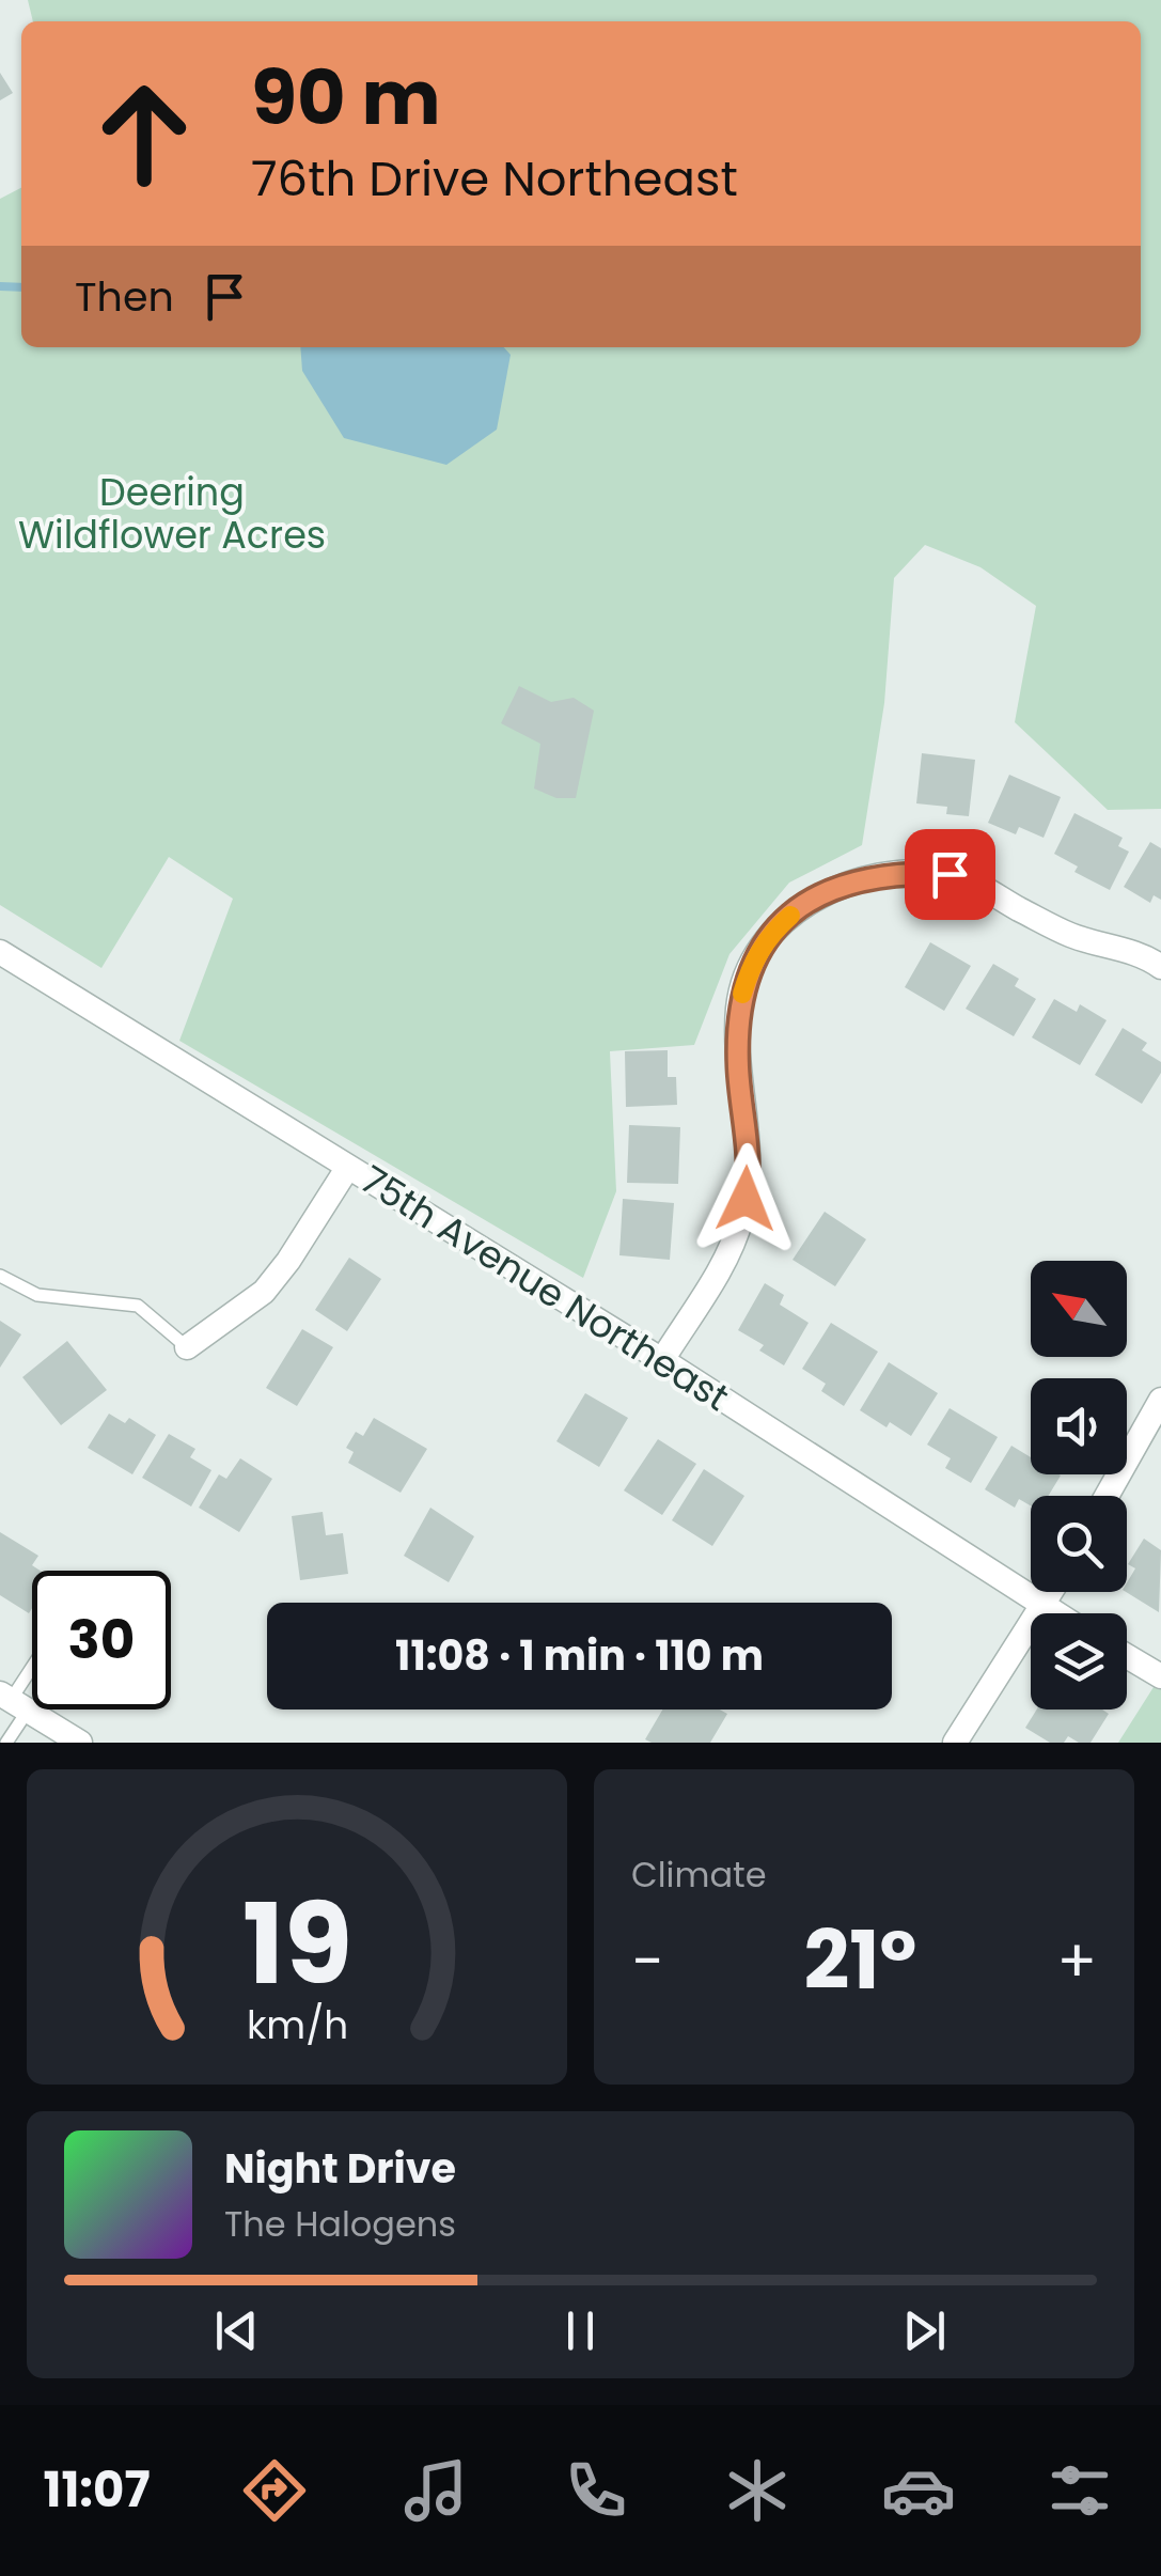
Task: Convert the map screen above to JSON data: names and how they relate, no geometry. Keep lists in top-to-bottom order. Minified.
{"streets":{"street":["75th Avenue Northeast"]},"parks":["Deering Wildflower Acres"],"north":"top left","page":{"turn":["90 m","76th Drive Northeast"],"then":"Then","limit":"30","trip":"11:08 · 1 min · 110 m","tile":"Climate","heat":["−","21°","+"],"song":["Night Drive","The Halogens"],"tabs":"11:07","gauge":["19","km/h"]}}
